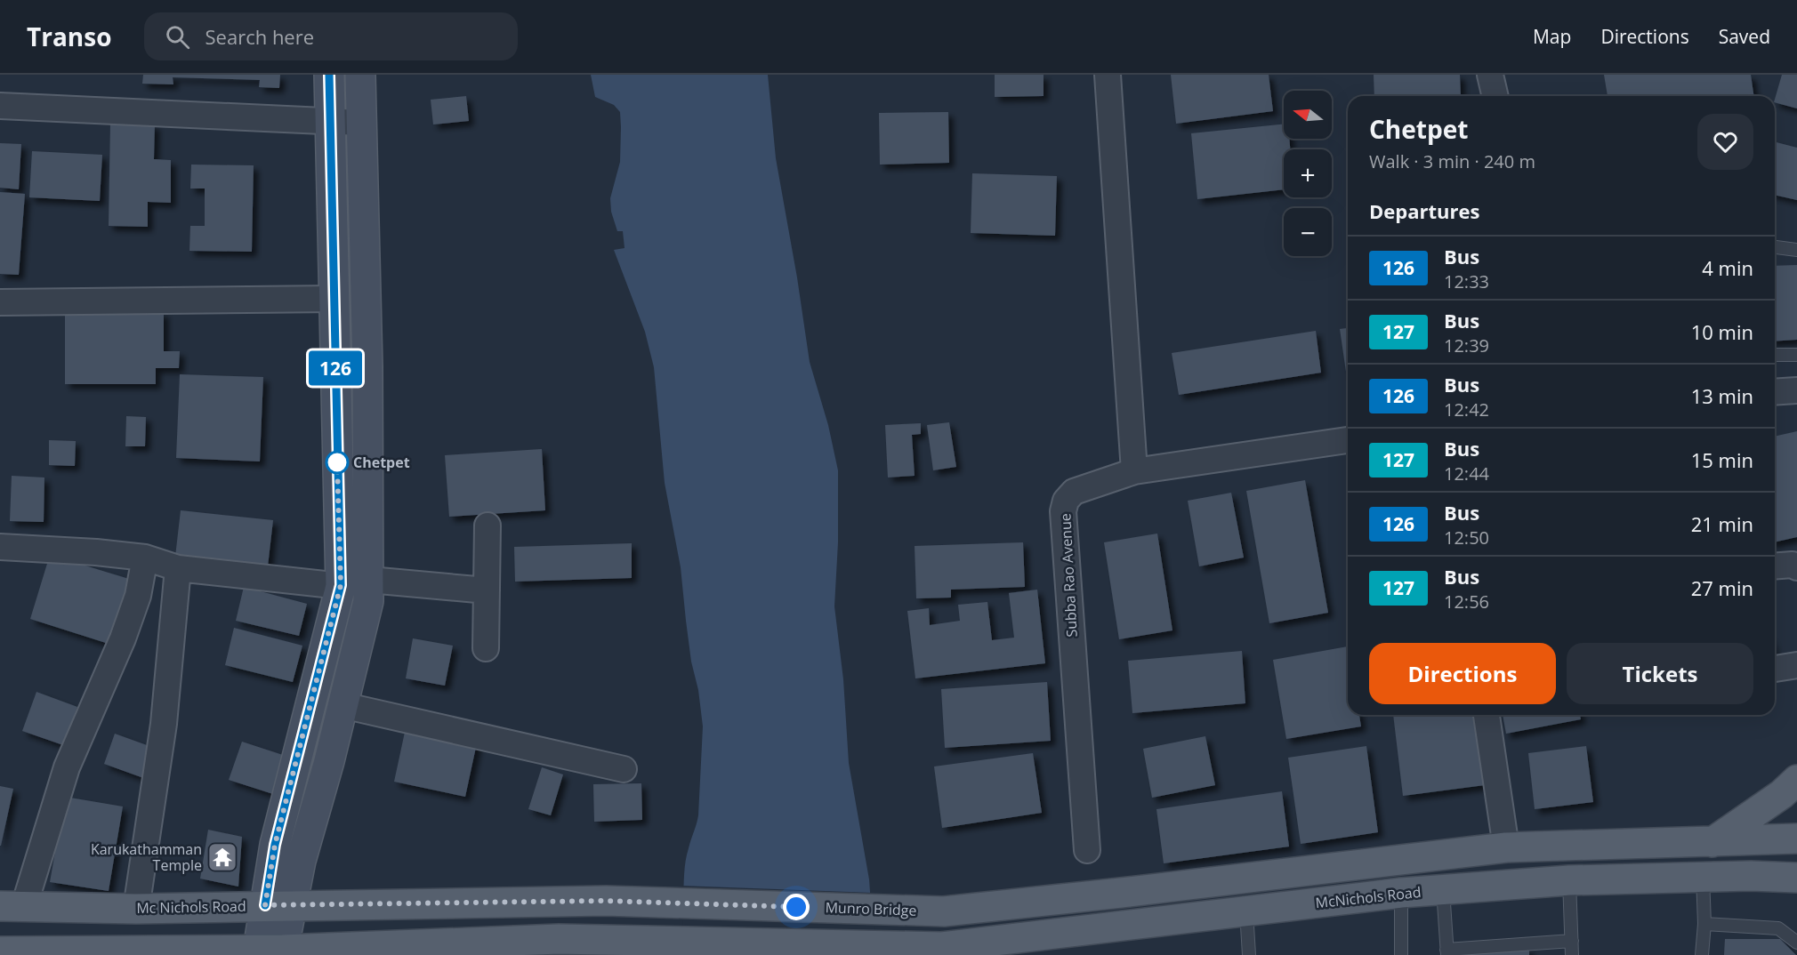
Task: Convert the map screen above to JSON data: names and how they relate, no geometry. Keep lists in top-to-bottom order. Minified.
{"streets":{"main road":["McNichols Road","Mc Nichols Road","Munro Bridge"],"street":["Subba Rao Avenue"]},"crossings":[["Mc Nichols Road","Munro Bridge"]],"places":{"other":["Chetpet"],"temple":["Karukathamman Temple"]},"lines":["bus line 126"],"north":"left","page":{"header":"Transo","search":"Search here","nav":["Map","Directions","Saved"],"on_map":"126","map_buttons":["+","−"],"heading":[["Chetpet","Walk · 3 min · 240 m"],"Departures"],"list":[{"mark":"126","name":"Bus","note":"12:33","value":"4 min"},{"mark":"127","name":"Bus","note":"12:39","value":"10 min"},{"mark":"126","name":"Bus","note":"12:42","value":"13 min"},{"mark":"127","name":"Bus","note":"12:44","value":"15 min"},{"mark":"126","name":"Bus","note":"12:50","value":"21 min"},{"mark":"127","name":"Bus","note":"12:56","value":"27 min"}],"buttons":["Directions","Tickets"]}}
